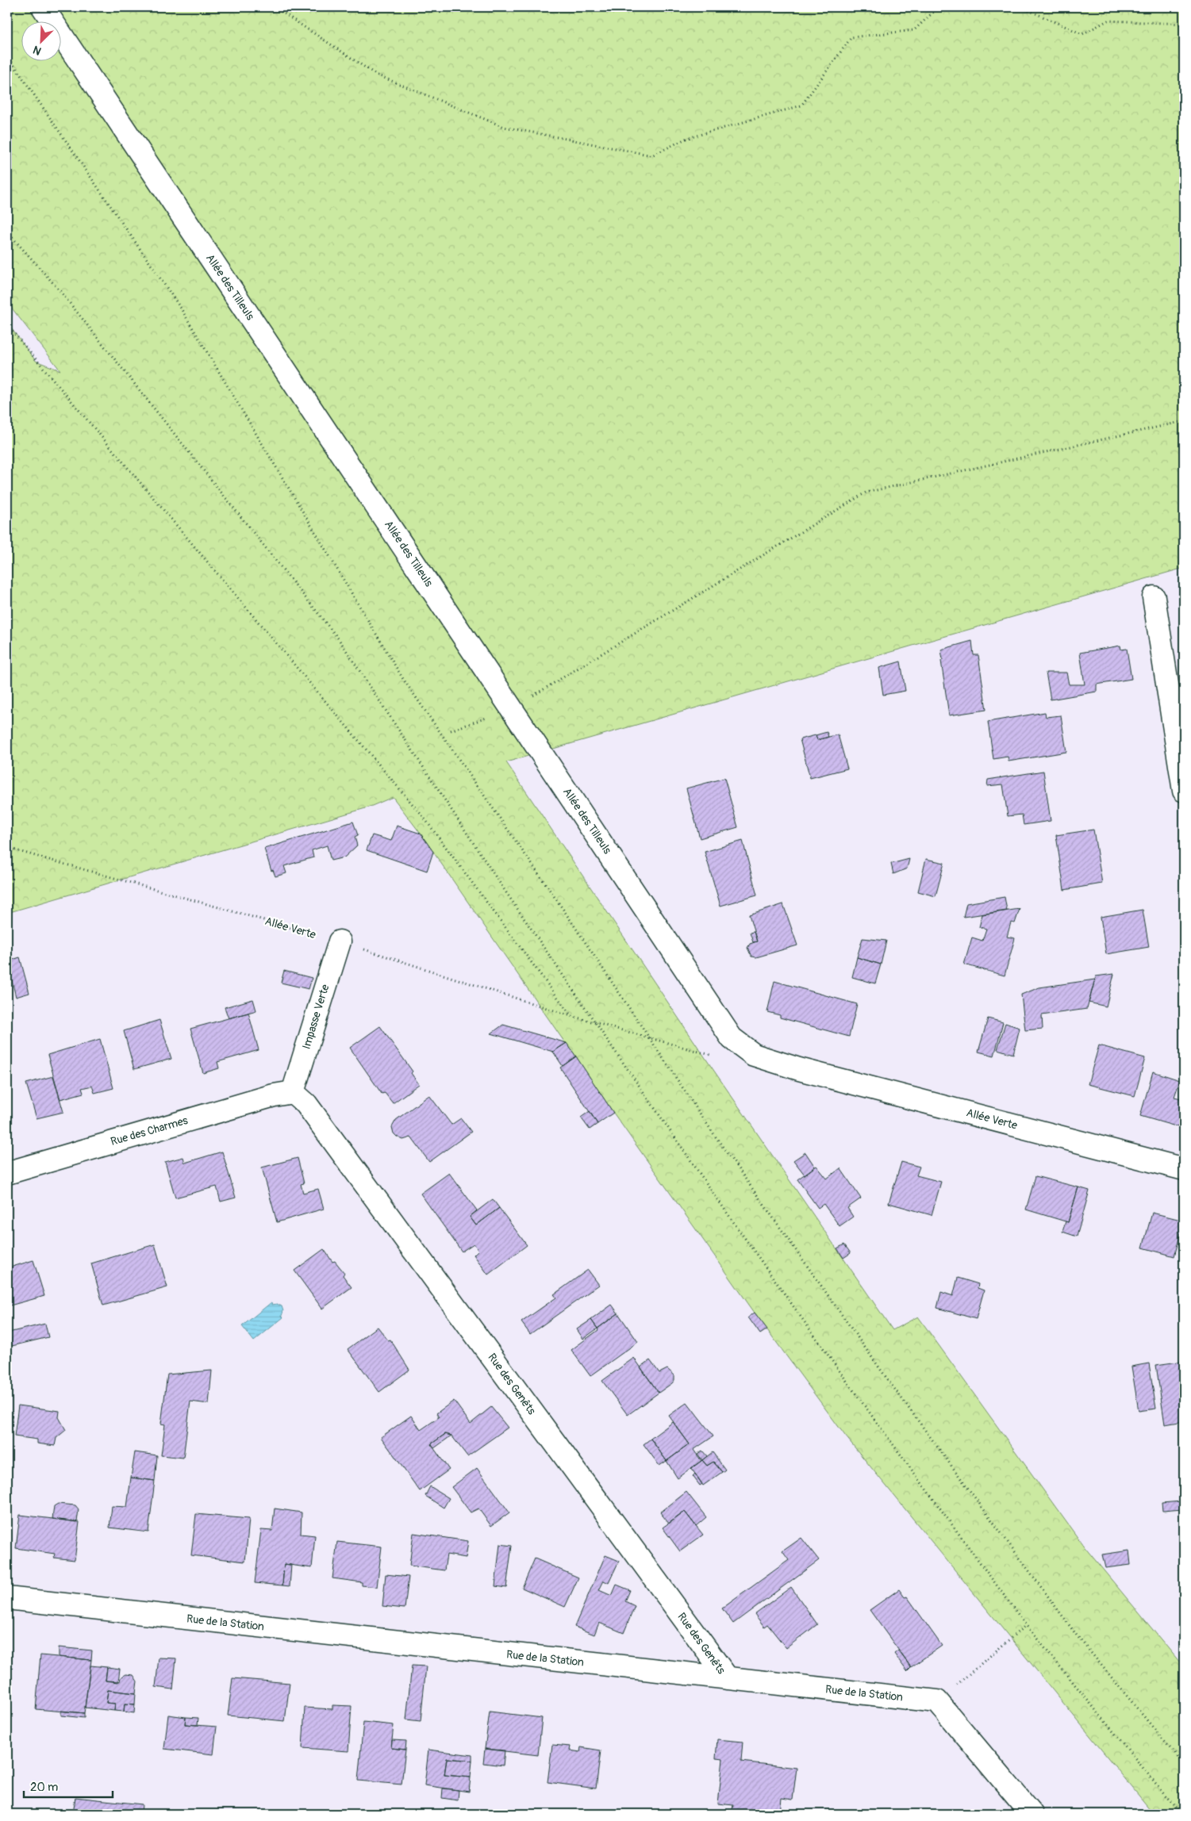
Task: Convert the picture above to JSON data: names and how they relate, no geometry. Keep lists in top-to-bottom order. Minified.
{"streets":{"street":["Allée des Tilleuls","Allée Verte","Impasse Verte","Rue des Charmes","Rue des Genêts","Rue de la Station"]},"crossings":[["Allée des Tilleuls","Allée Verte"],["Allée Verte","Impasse Verte"],["Impasse Verte","Rue des Charmes"],["Impasse Verte","Rue des Genêts"],["Rue des Charmes","Rue des Genêts"],["Rue des Genêts","Rue de la Station"]],"scale_bar":"20 m","north":"bottom left"}
